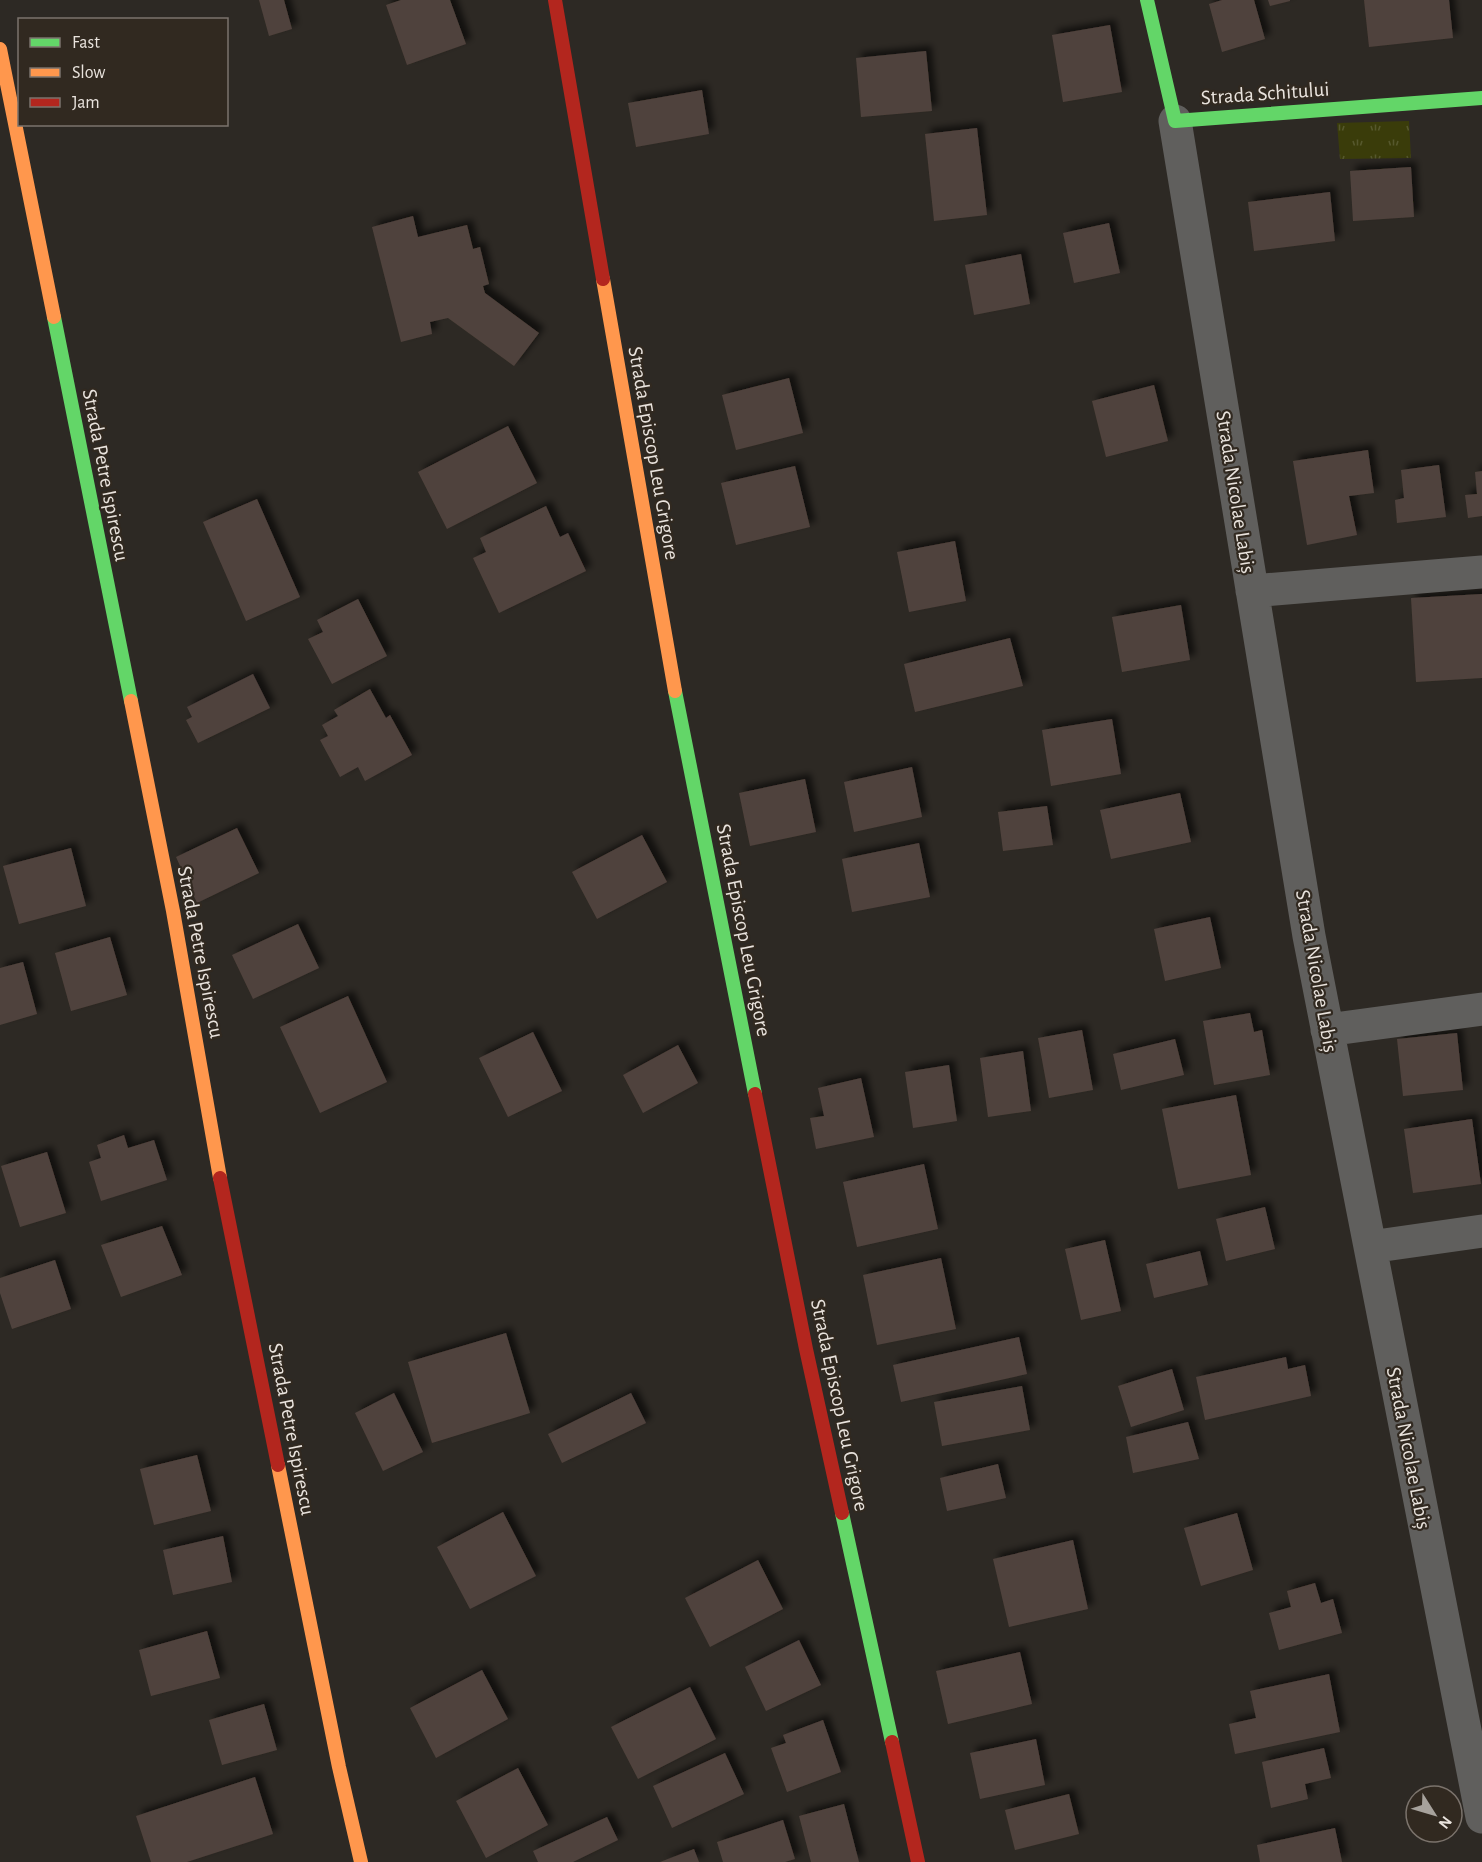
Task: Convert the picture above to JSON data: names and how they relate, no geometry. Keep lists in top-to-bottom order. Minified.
{"streets":{"street":["Strada Schitului","Strada Episcop Leu Grigore","Strada Petre Ispirescu","Strada Nicolae Labiș"]},"crossings":[["Strada Schitului","Strada Nicolae Labiș"]],"legend":["Fast","Slow","Jam"],"north":"bottom right"}
